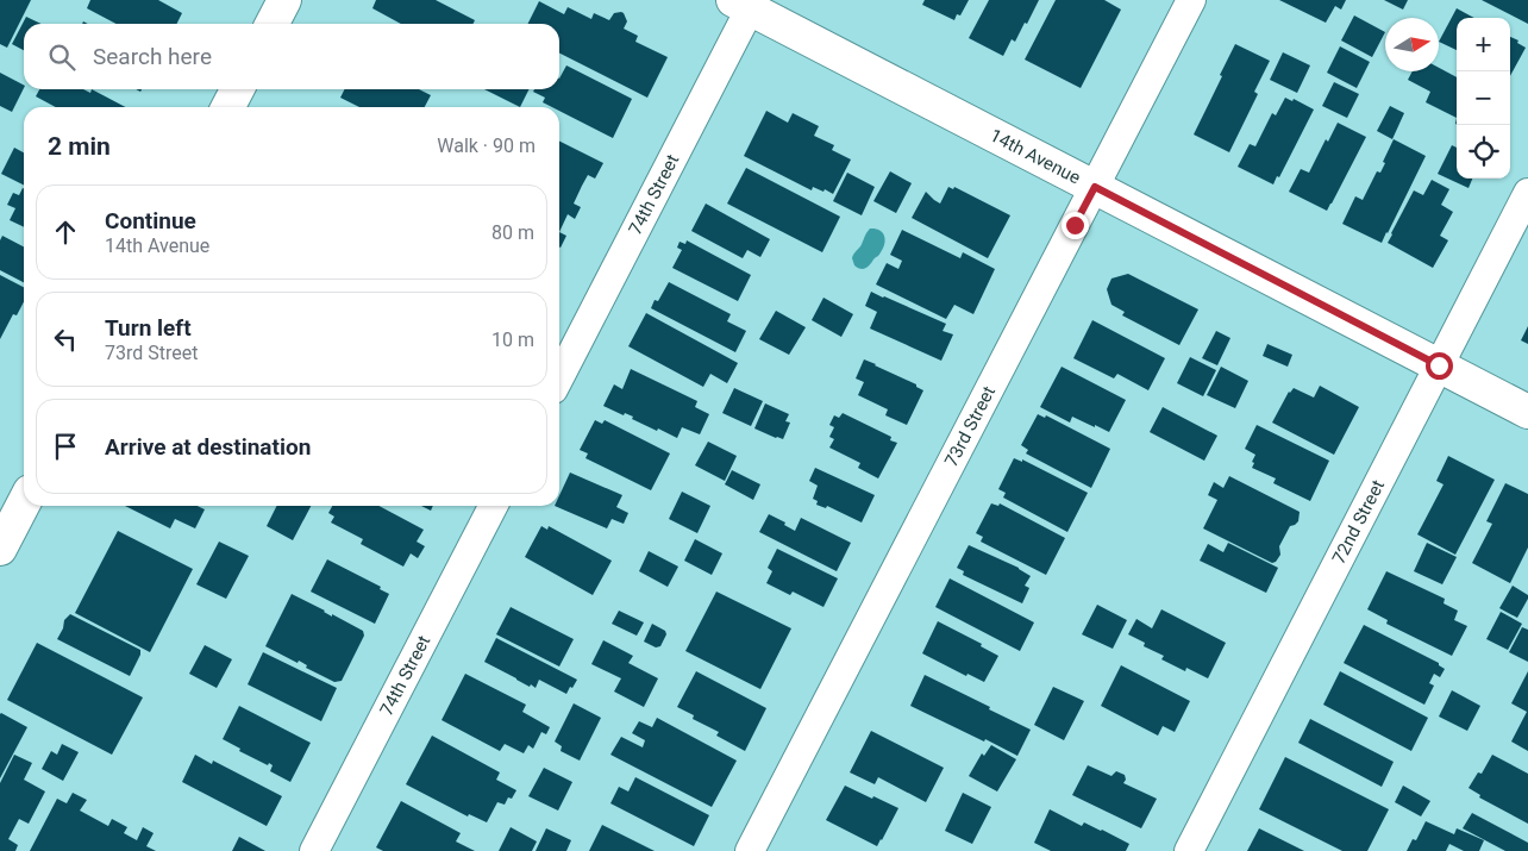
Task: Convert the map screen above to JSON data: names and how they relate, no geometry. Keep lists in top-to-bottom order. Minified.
{"streets":{"main road":["14th Avenue"],"street":["74th Street","73rd Street","72nd Street"]},"crossings":[["14th Avenue","74th Street"],["14th Avenue","73rd Street"],["14th Avenue","72nd Street"]],"north":"right","page":{"map_buttons":["+","−"],"search":"Search here","heading":["2 min","Walk · 90 m"],"list":[["Continue","14th Avenue","80 m"],["Turn left","73rd Street","10 m"],"Arrive at destination"]}}
